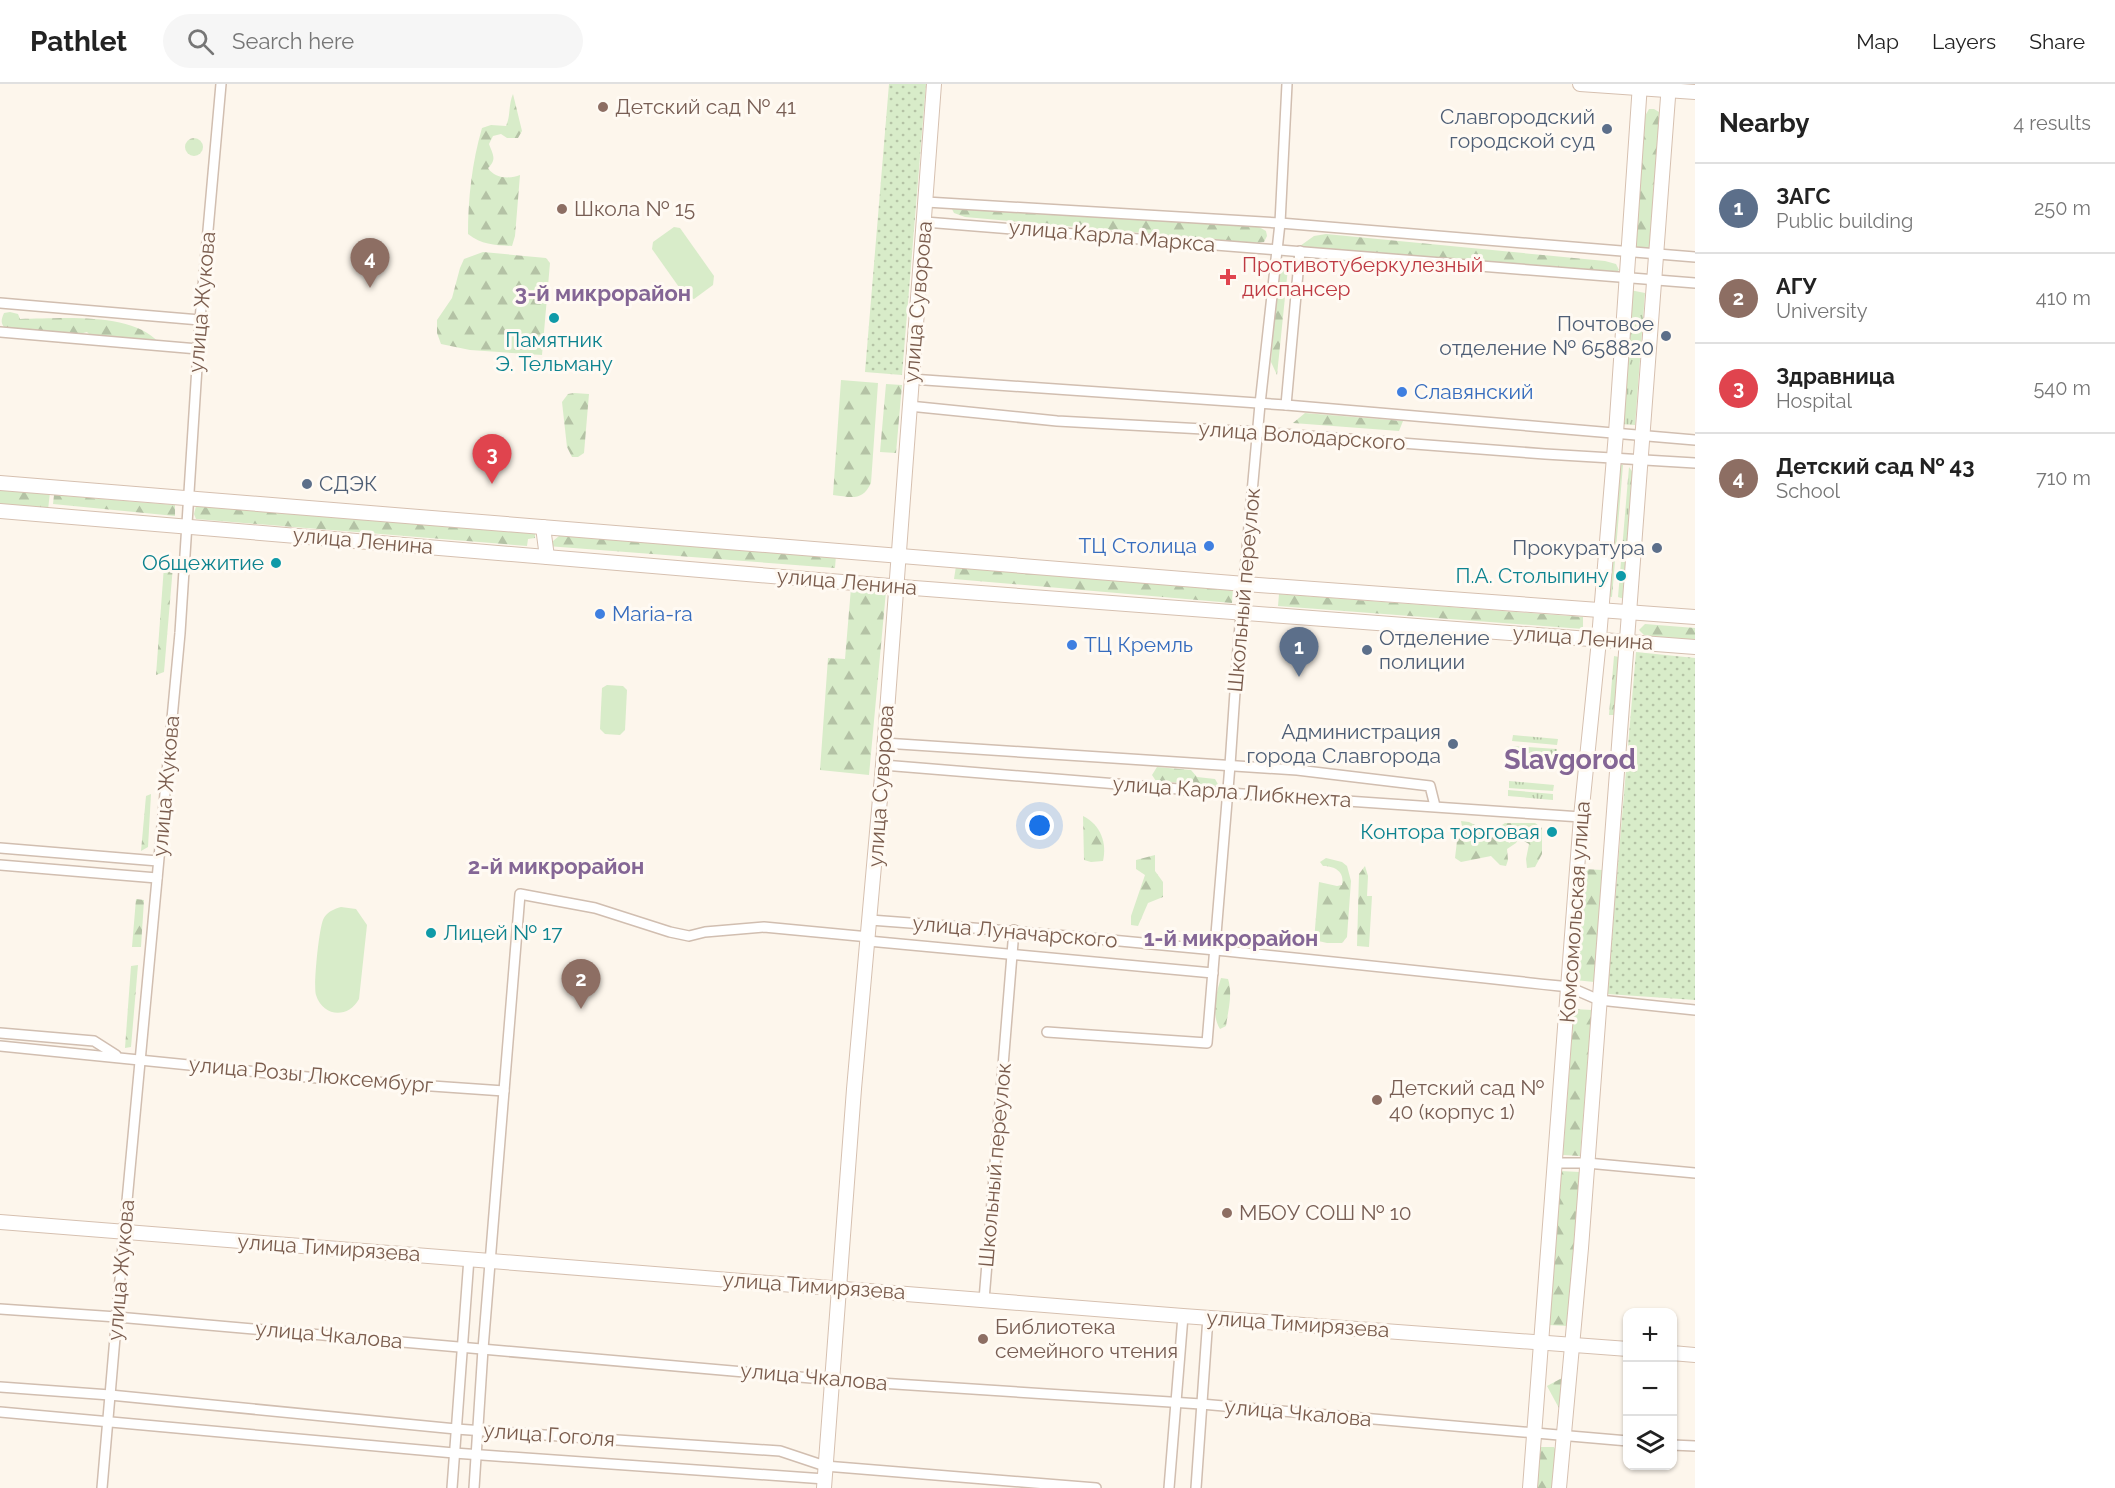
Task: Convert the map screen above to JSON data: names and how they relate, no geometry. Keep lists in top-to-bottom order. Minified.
{"streets":{"street":["улица Карла Маркса","улица Жукова","улица Суворова","улица Володарского","улица Ленина","Школьный переулок","улица Карла Либкнехта","Комсомольская улица","улица Луначарского","улица Розы Люксембург","улица Тимирязева","улица Чкалова","улица Гоголя"]},"crossings":[["улица Карла Маркса","улица Суворова"],["улица Карла Маркса","Школьный переулок"],["улица Карла Маркса","Комсомольская улица"],["улица Жукова","улица Ленина"],["улица Жукова","улица Розы Люксембург"],["улица Жукова","улица Тимирязева"],["улица Жукова","улица Чкалова"],["улица Жукова","улица Гоголя"],["улица Суворова","улица Володарского"],["улица Суворова","улица Ленина"],["улица Суворова","улица Карла Либкнехта"],["улица Суворова","улица Луначарского"],["улица Суворова","улица Тимирязева"],["улица Суворова","улица Чкалова"],["улица Суворова","улица Гоголя"],["улица Володарского","Школьный переулок"],["улица Володарского","Комсомольская улица"],["улица Ленина","Школьный переулок"],["улица Ленина","Комсомольская улица"],["Школьный переулок","улица Карла Либкнехта"],["Школьный переулок","улица Луначарского"],["Школьный переулок","улица Тимирязева"],["улица Карла Либкнехта","Комсомольская улица"],["Комсомольская улица","улица Луначарского"],["Комсомольская улица","улица Тимирязева"],["Комсомольская улица","улица Чкалова"],["улица Луначарского","улица Розы Люксембург"]],"districts":["3-й микрорайон","Slavgorod","2-й микрорайон","1-й микрорайон"],"places":{"other":["Детский сад № 41","Славгородский городской суд","Школа № 15","Памятник Э. Тельману","Почтовое отделение № 658820","Славянский","СДЭК","ТЦ Столица","Прокуратура","Общежитие","П.А. Столыпину","Maria-ra","ТЦ Кремль","Отделение полиции","Администрация города Славгорода","Контора торговая","Лицей № 17","Детский сад № 40 (корпус 1)","МБОУ СОШ № 10","Библиотека семейного чтения"],"health":["Противотуберкулезный диспансер"]},"page":{"header":"Pathlet","search":"Search here","nav":["Map","Layers","Share"],"heading":["Nearby","4 results"],"list":[{"mark":"1","name":"ЗАГС","note":"Public building","value":"250 m"},{"mark":"2","name":"АГУ","note":"University","value":"410 m"},{"mark":"3","name":"Здравница","note":"Hospital","value":"540 m"},{"mark":"4","name":"Детский сад № 43","note":"School","value":"710 m"}],"pins":["4","3","1","2"],"map_buttons":["+","−"]}}
